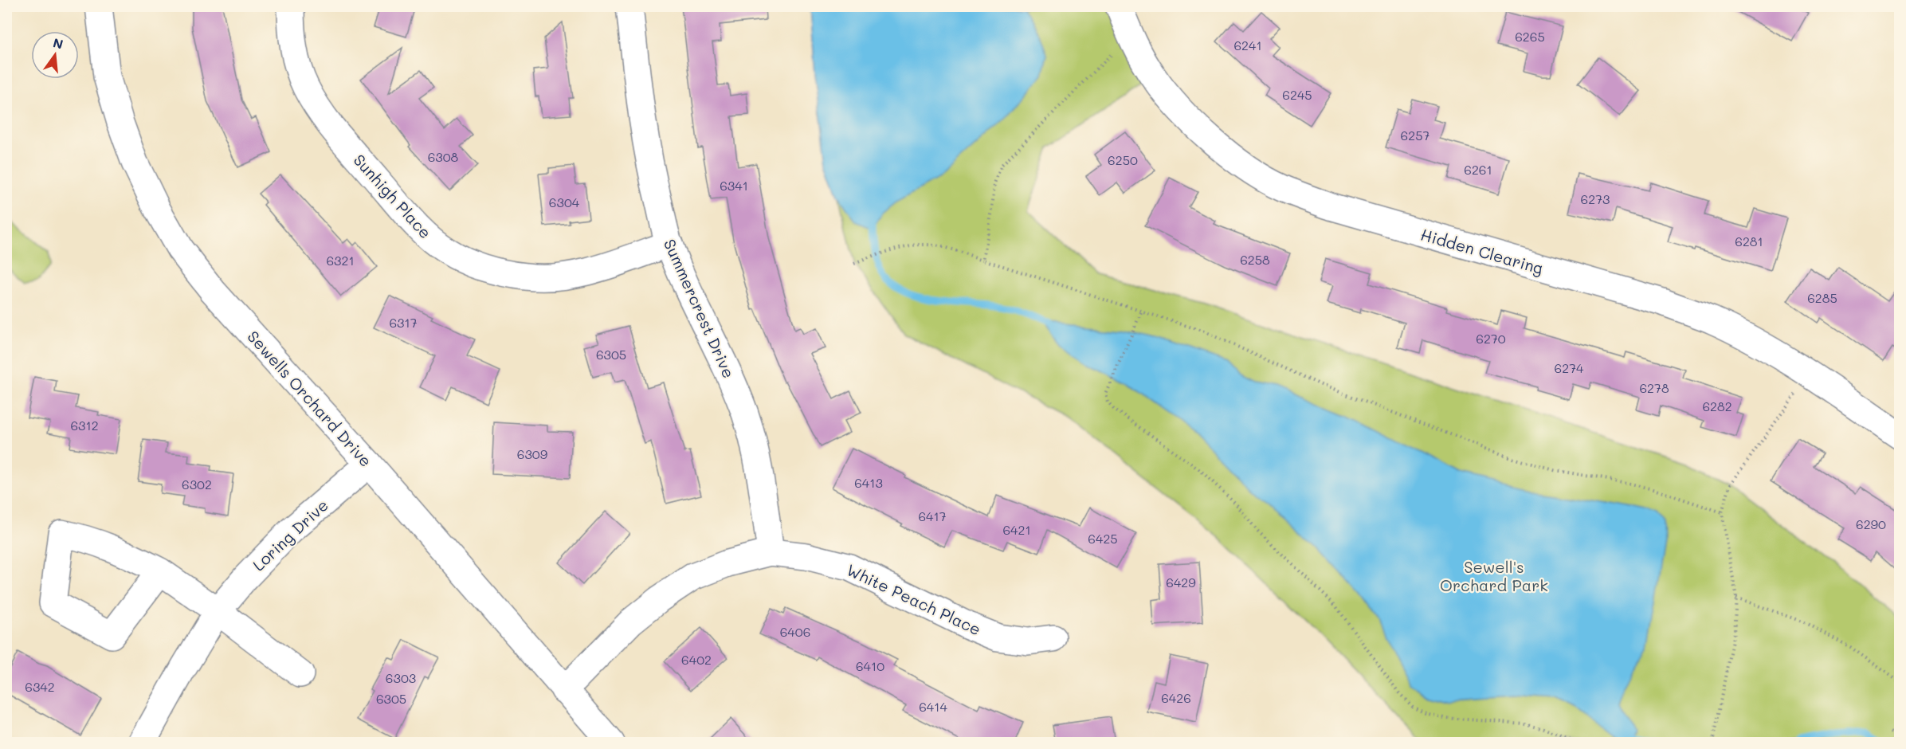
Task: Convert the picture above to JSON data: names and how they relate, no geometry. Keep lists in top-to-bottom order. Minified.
{"streets":{"street":["Sunhigh Place","Hidden Clearing","Summercrest Drive","Sewells Orchard Drive","Loring Drive","White Peach Place"]},"crossings":[["Sunhigh Place","Summercrest Drive"],["Summercrest Drive","White Peach Place"],["Sewells Orchard Drive","Loring Drive"],["Sewells Orchard Drive","White Peach Place"]],"parks":["Sewell's Orchard Park"],"house_numbers":["6265","6241","6245","6257","6308","6250","6261","6341","6273","6304","6281","6258","6321","6285","6317","6270","6305","6274","6278","6282","6312","6309","6413","6302","6417","6290","6421","6425","6429","6406","6402","6410","6303","6342","6426","6305","6414"],"north":"top"}
